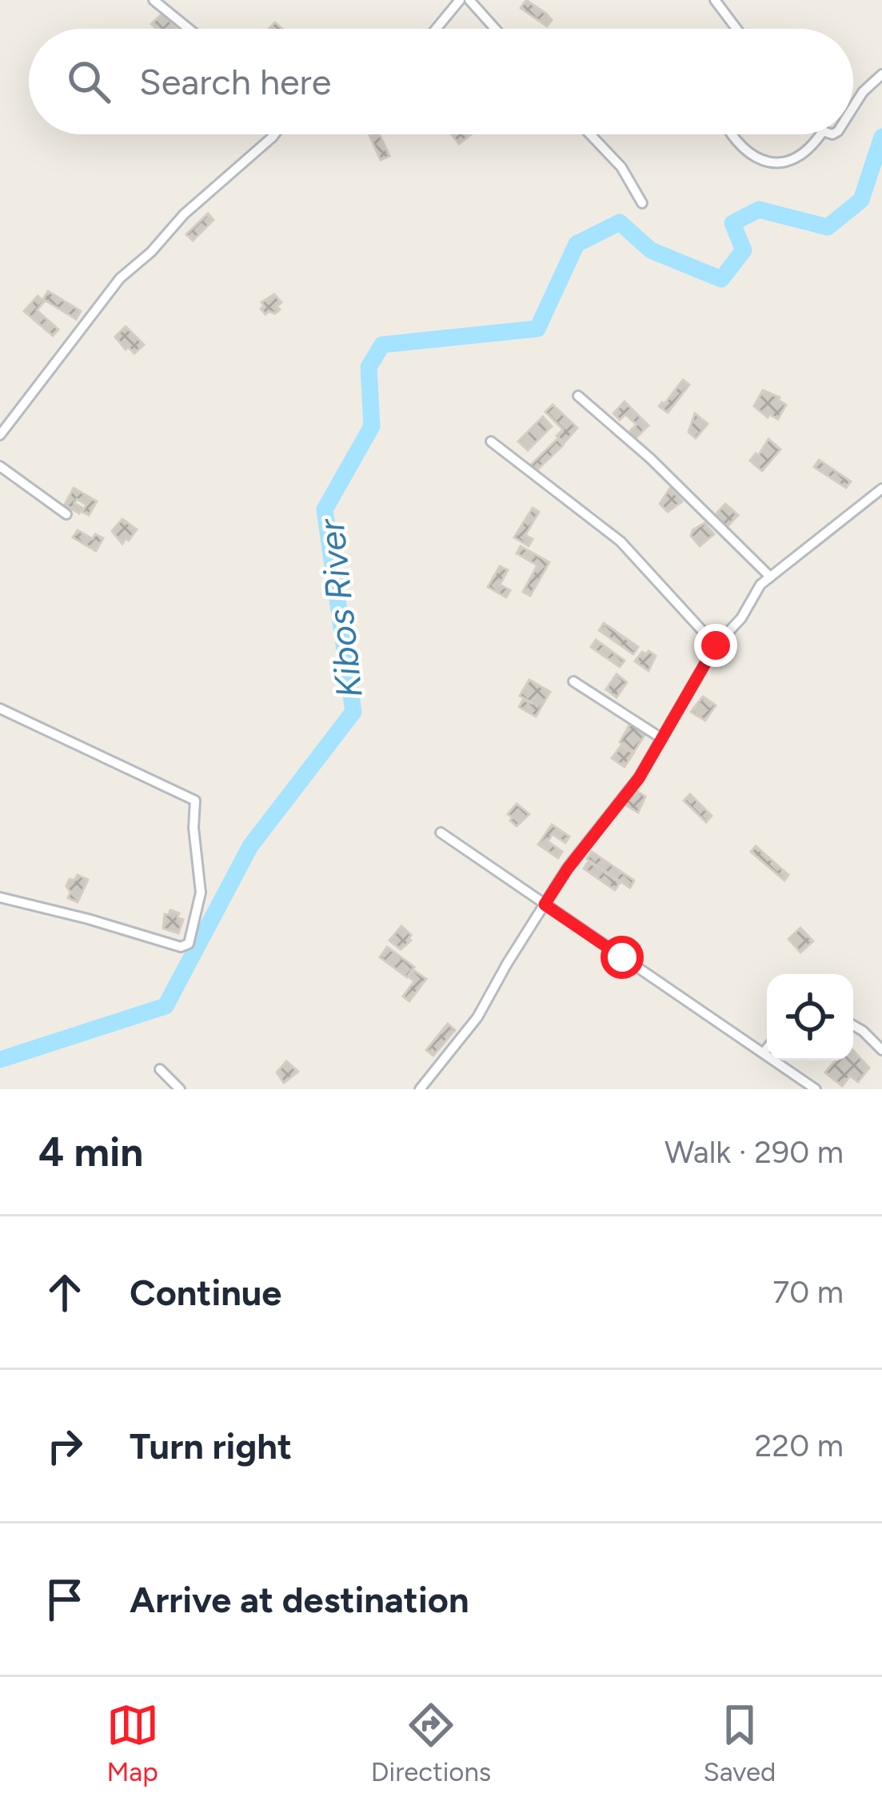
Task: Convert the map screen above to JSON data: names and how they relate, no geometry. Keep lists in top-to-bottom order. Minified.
{"water":["Kibos River"],"page":{"search":"Search here","heading":["4 min","Walk · 290 m"],"list":[["Continue","70 m"],["Turn right","220 m"],"Arrive at destination"],"nav":["Map","Directions","Saved"]}}
